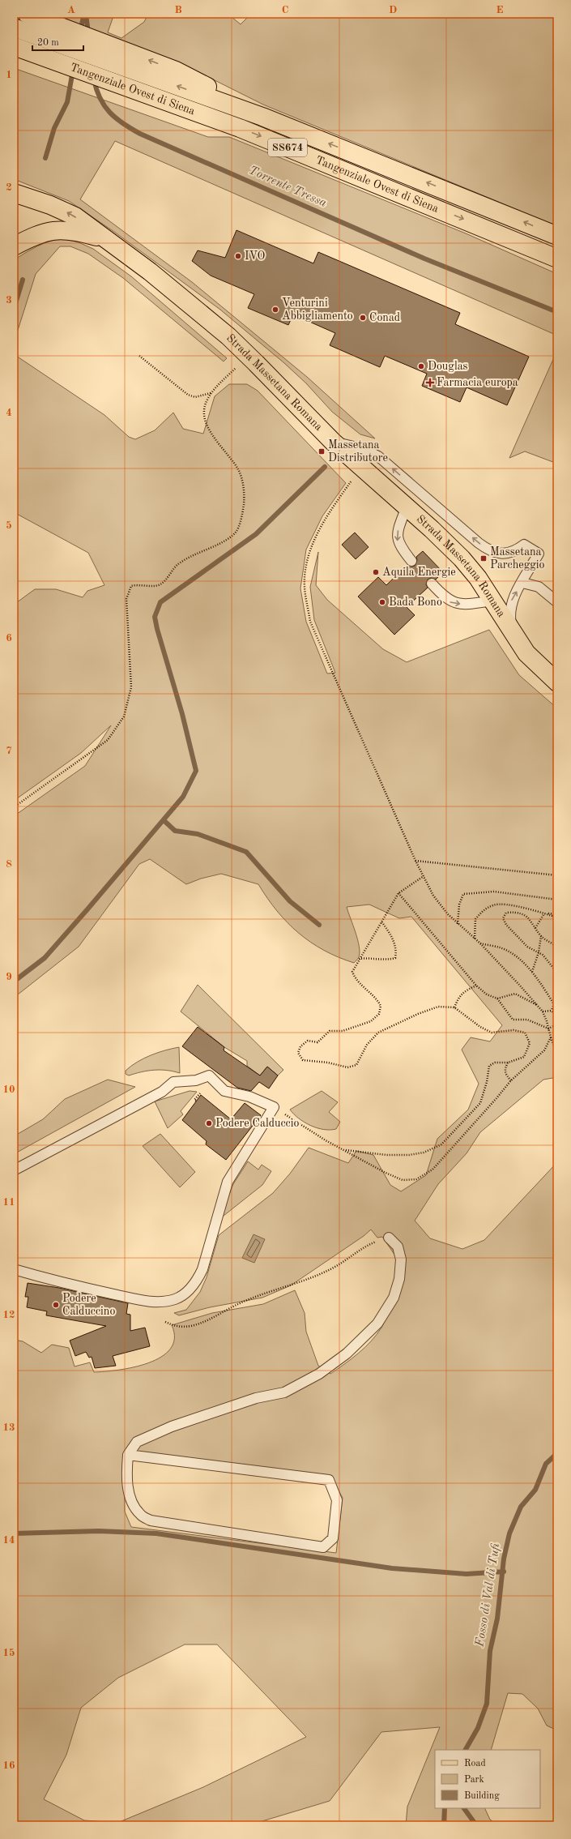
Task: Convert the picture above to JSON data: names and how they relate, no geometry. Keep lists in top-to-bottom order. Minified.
{"streets":{"main road":["Tangenziale Ovest di Siena","SS674","Strada Massetana Romana"]},"water":["Torrente Tressa","Fosso di Val di Tufi"],"places":{"other":["IVO","Venturini Abbigliamento","Conad","Douglas","Aquila Energie","Bada Bono","Podere Calduccio","Podere Calduccino"],"health":["Farmacia europa"],"transit":["Massetana Distributore","Massetana Parcheggio"]},"legend":["Road","Park","Building"],"scale_bar":"20 m","grid":{"columns":["A","B","C","D","E"],"rows":["1","2","3","4","5","6","7","8","9","10","11","12","13","14","15","16"]}}
